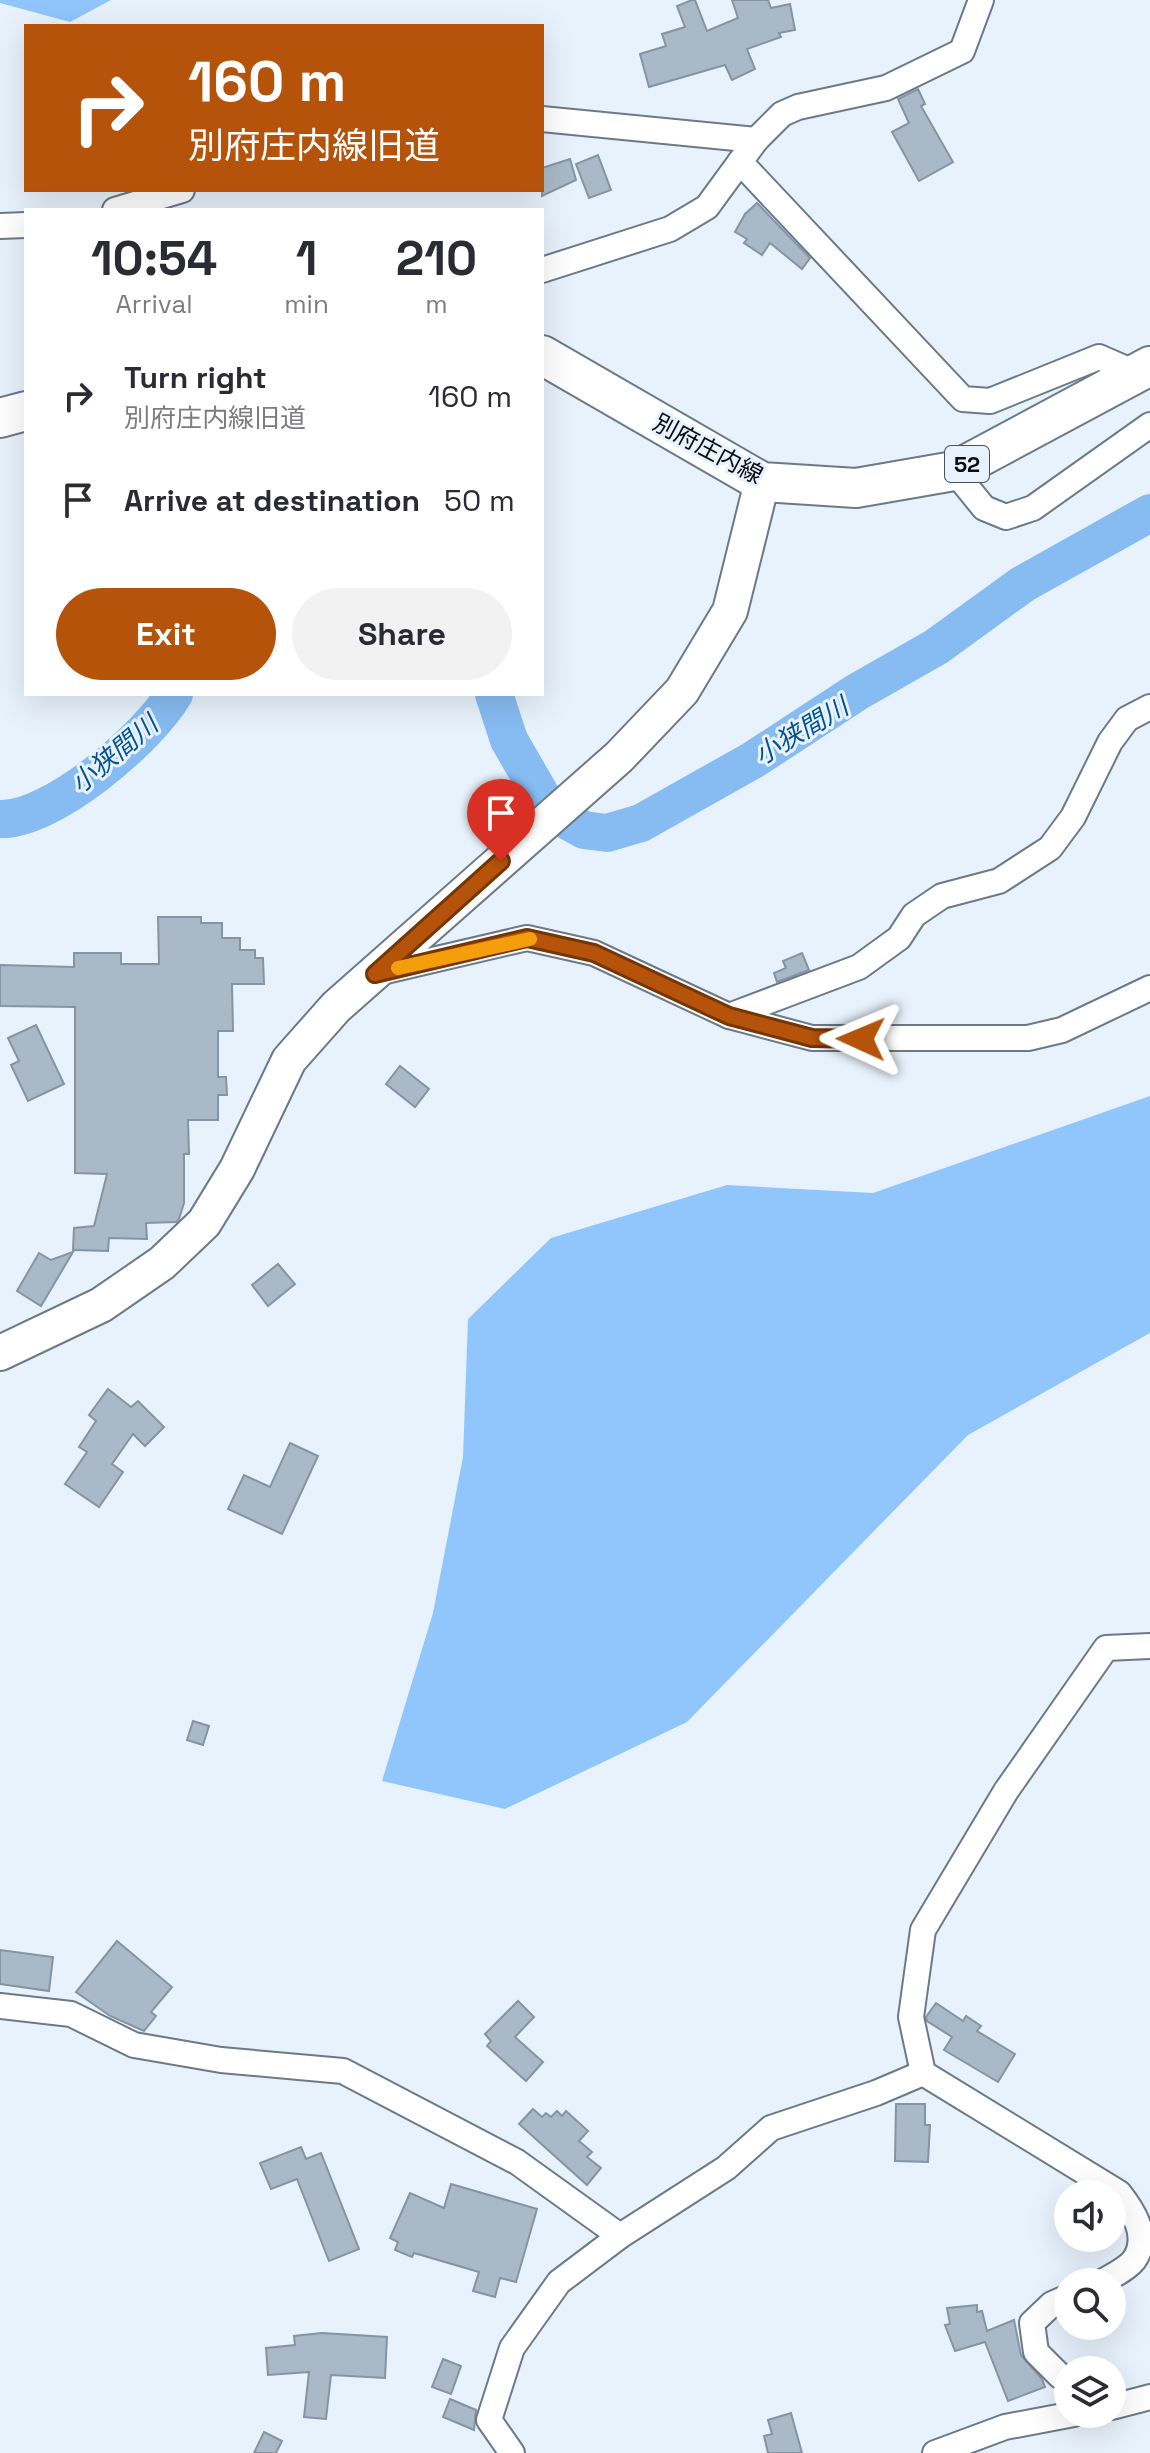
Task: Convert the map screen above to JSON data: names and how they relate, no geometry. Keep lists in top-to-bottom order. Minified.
{"streets":{"main road":["別府庄内線","52"]},"water":["小狭間川"],"page":{"turn":["160 m","別府庄内線旧道"],"eta":["10:54","Arrival","1","min","210","m"],"list":[{"name":"Turn right","note":"別府庄内線旧道","value":"160 m"},{"name":"Arrive at destination","value":"50 m"}],"buttons":["Exit","Share"]}}
